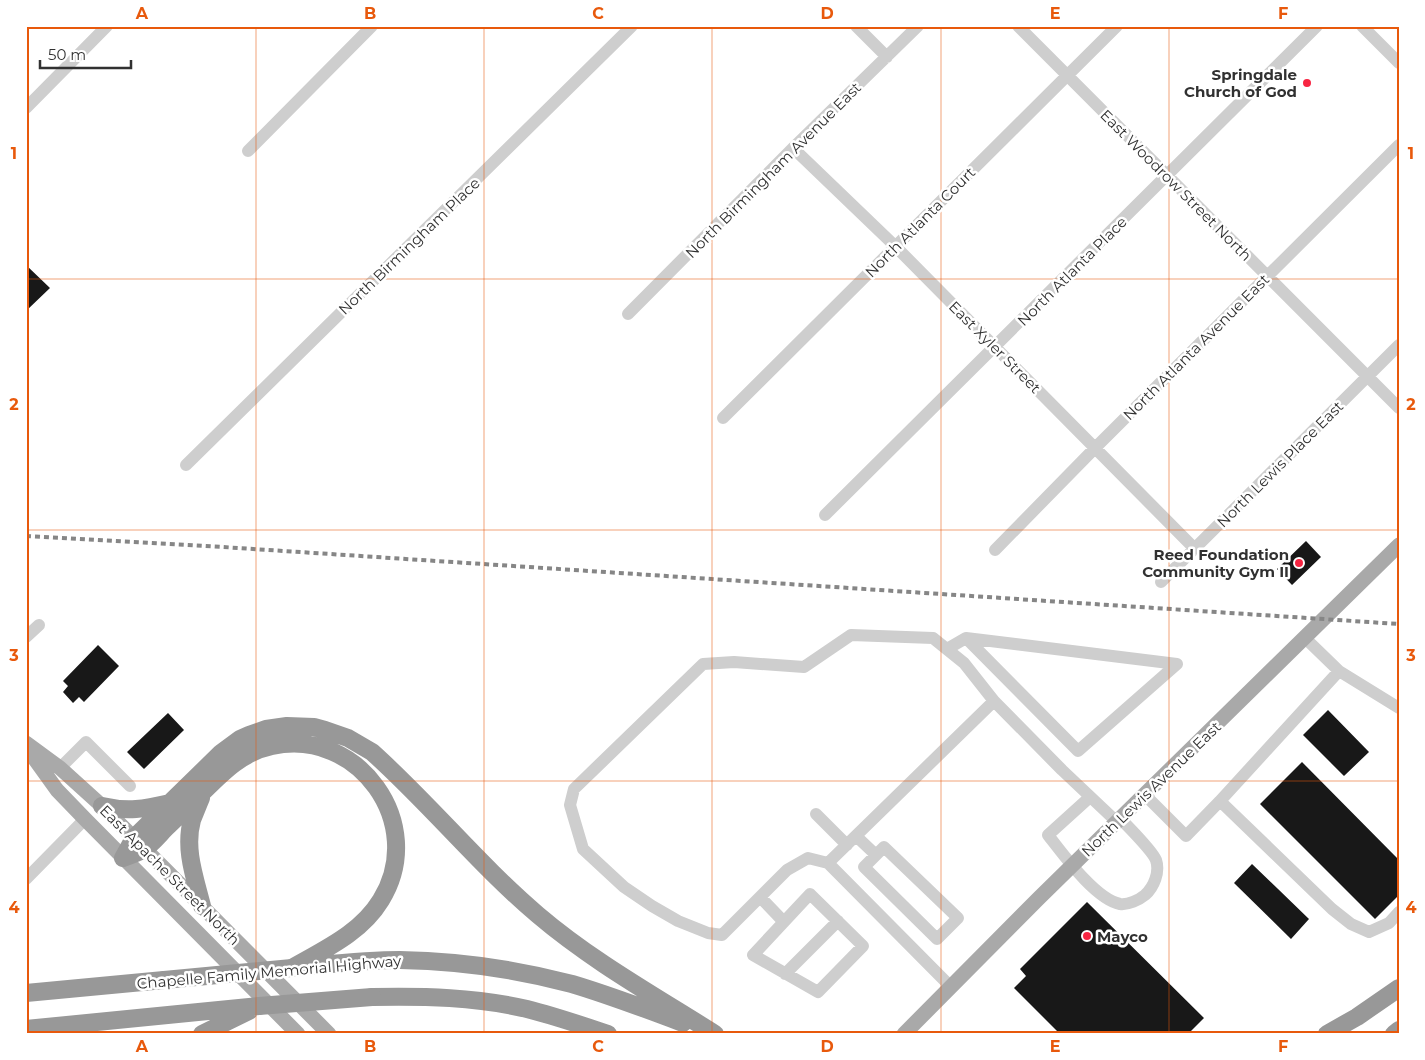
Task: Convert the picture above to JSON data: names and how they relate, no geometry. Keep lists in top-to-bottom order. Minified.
{"streets":{"highway":["Chapelle Family Memorial Highway"],"main road":["North Lewis Avenue East","East Apache Street North"],"street":["North Birmingham Avenue East","East Woodrow Street North","North Atlanta Court","North Birmingham Place","North Atlanta Place","East Xyler Street","North Atlanta Avenue East","North Lewis Place East"]},"crossings":[["North Birmingham Avenue East","East Xyler Street"],["East Woodrow Street North","North Atlanta Court"],["East Woodrow Street North","North Atlanta Place"],["East Woodrow Street North","North Atlanta Avenue East"],["East Woodrow Street North","North Lewis Place East"],["North Atlanta Court","East Xyler Street"],["North Atlanta Place","East Xyler Street"],["East Xyler Street","North Atlanta Avenue East"],["East Xyler Street","North Lewis Place East"]],"places":["Springdale Church of God","Reed Foundation Community Gym II","Mayco"],"scale_bar":"50 m","grid":{"columns":["A","B","C","D","E","F"],"rows":["1","2","3","4"]}}
